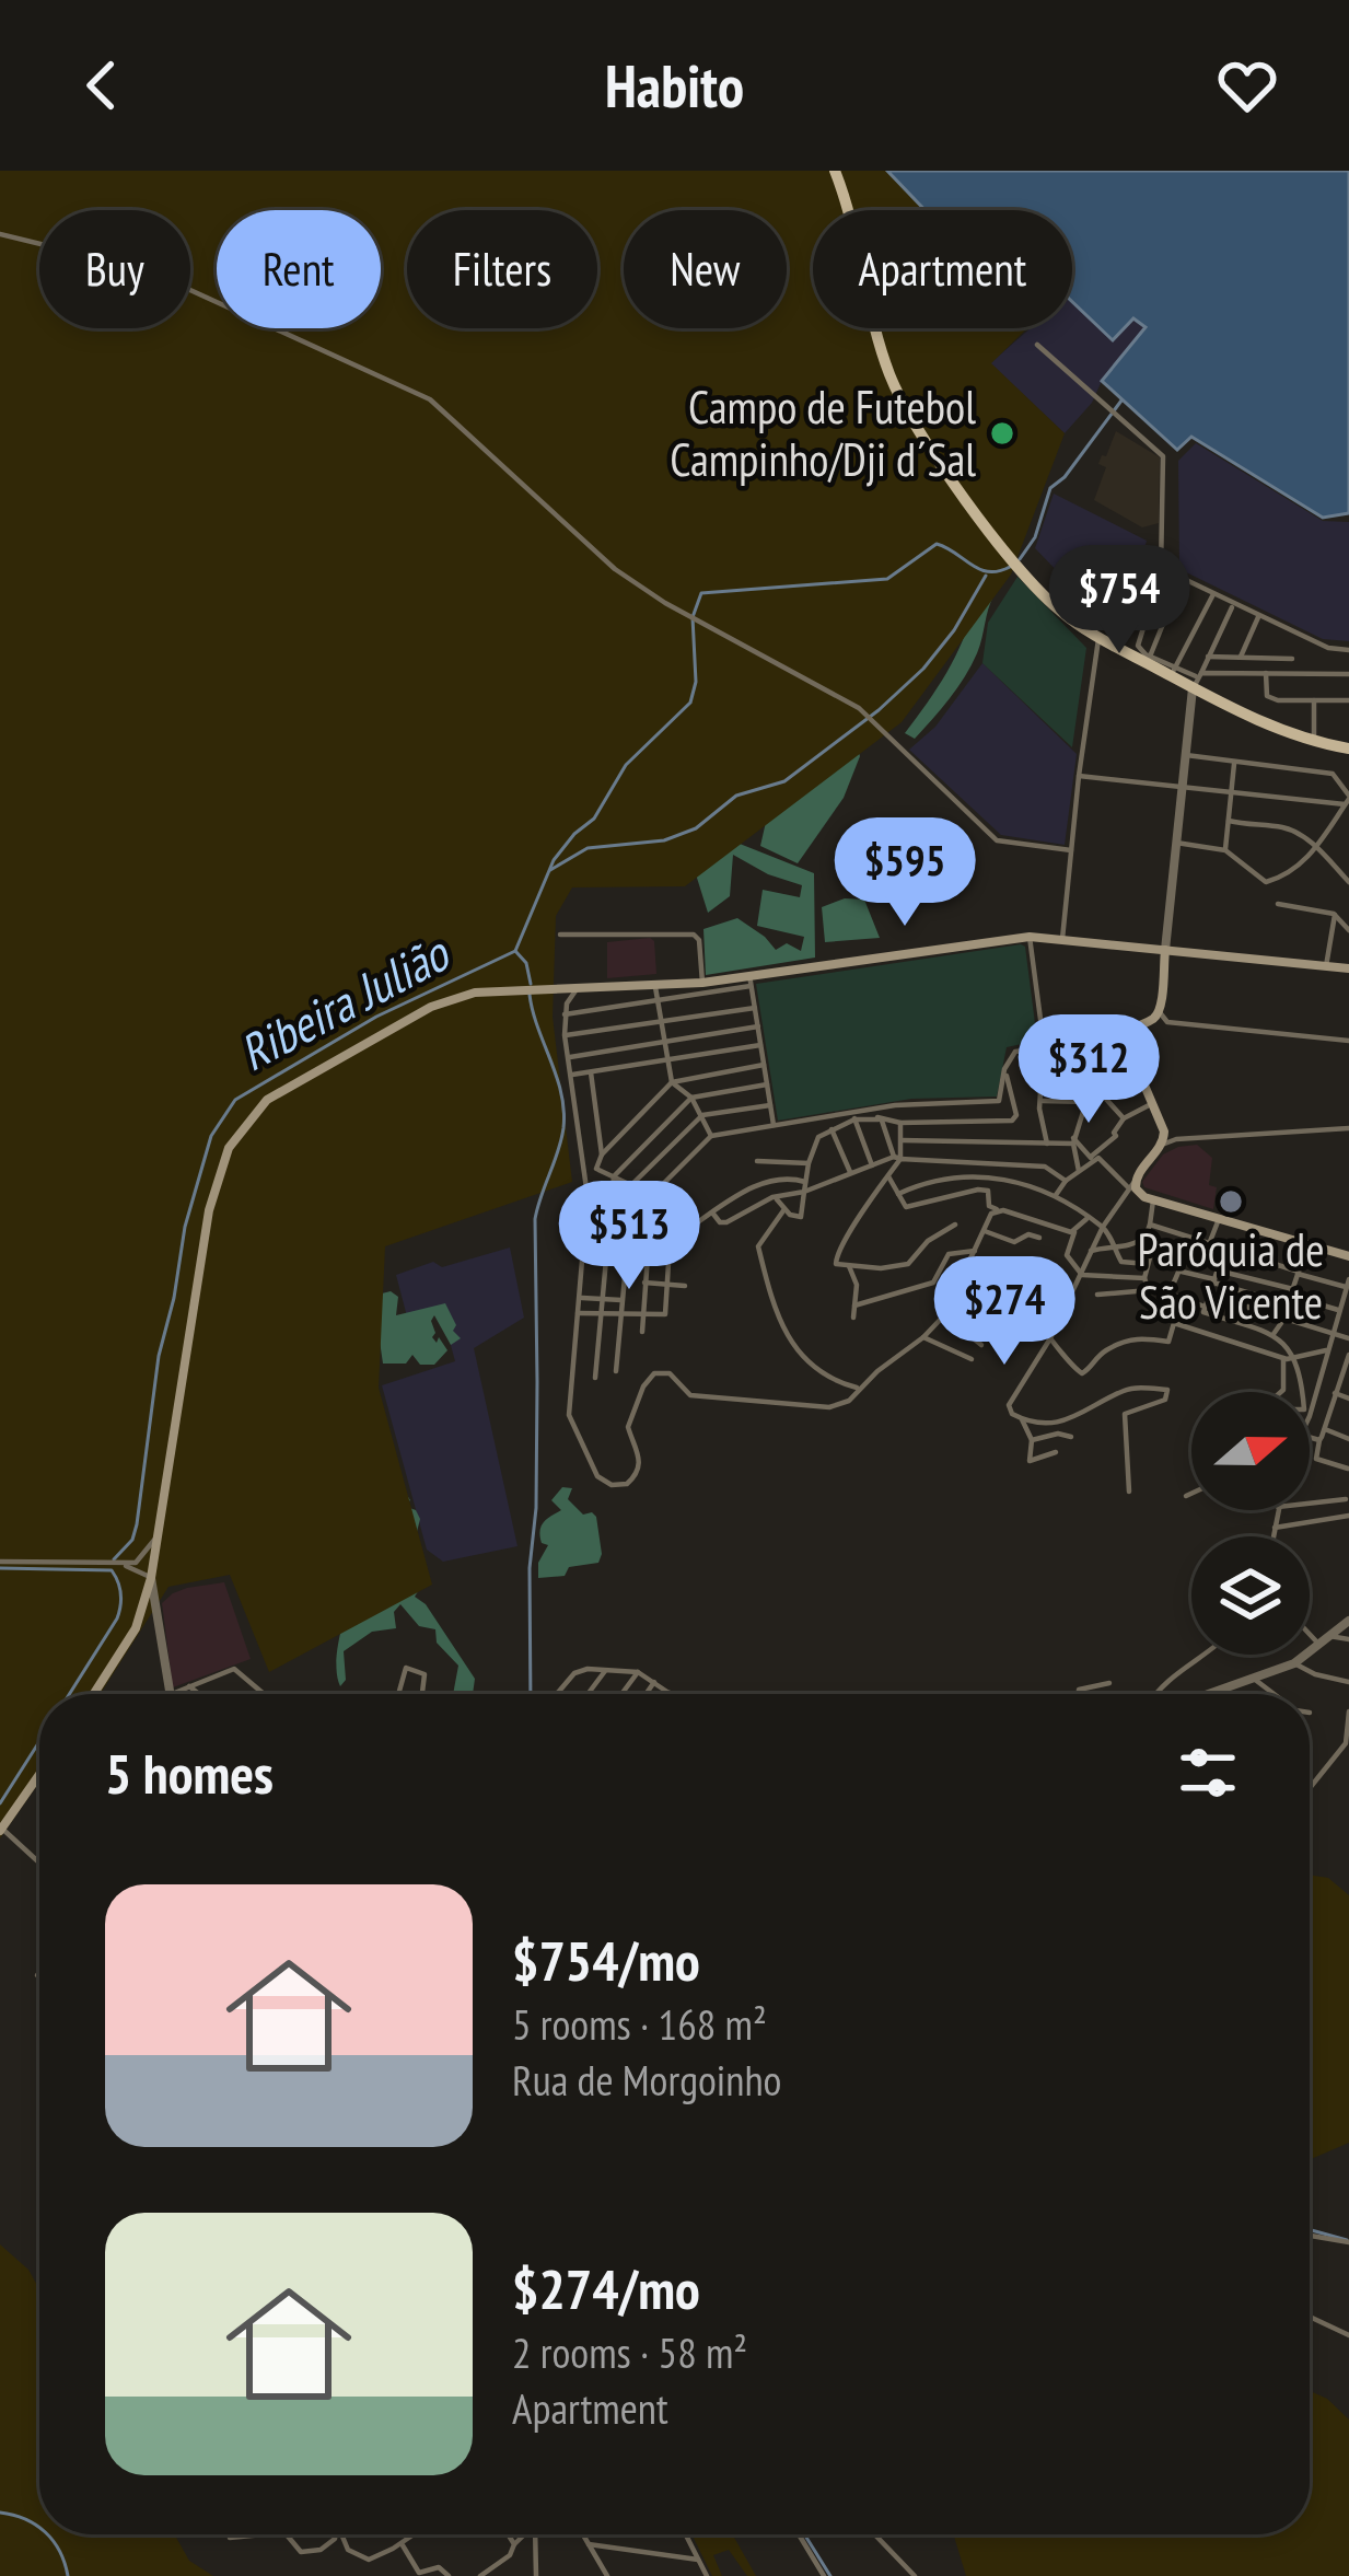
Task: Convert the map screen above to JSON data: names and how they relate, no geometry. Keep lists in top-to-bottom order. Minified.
{"water":["Ribeira Julião"],"places":["Campo de Futebol Campinho/Dji d´Sal","Paróquia de São Vicente"],"north":"right","page":{"header":"Habito","chip":["Buy","Rent","Filters","New","Apartment"],"price":["$754","$595","$312","$513","$274"],"heading":"5 homes","list":[{"name":"$754/mo","note":"5 rooms · 168 m² · Rua de Morgoinho"},{"name":"$274/mo","note":"2 rooms · 58 m² · Apartment"}]}}
